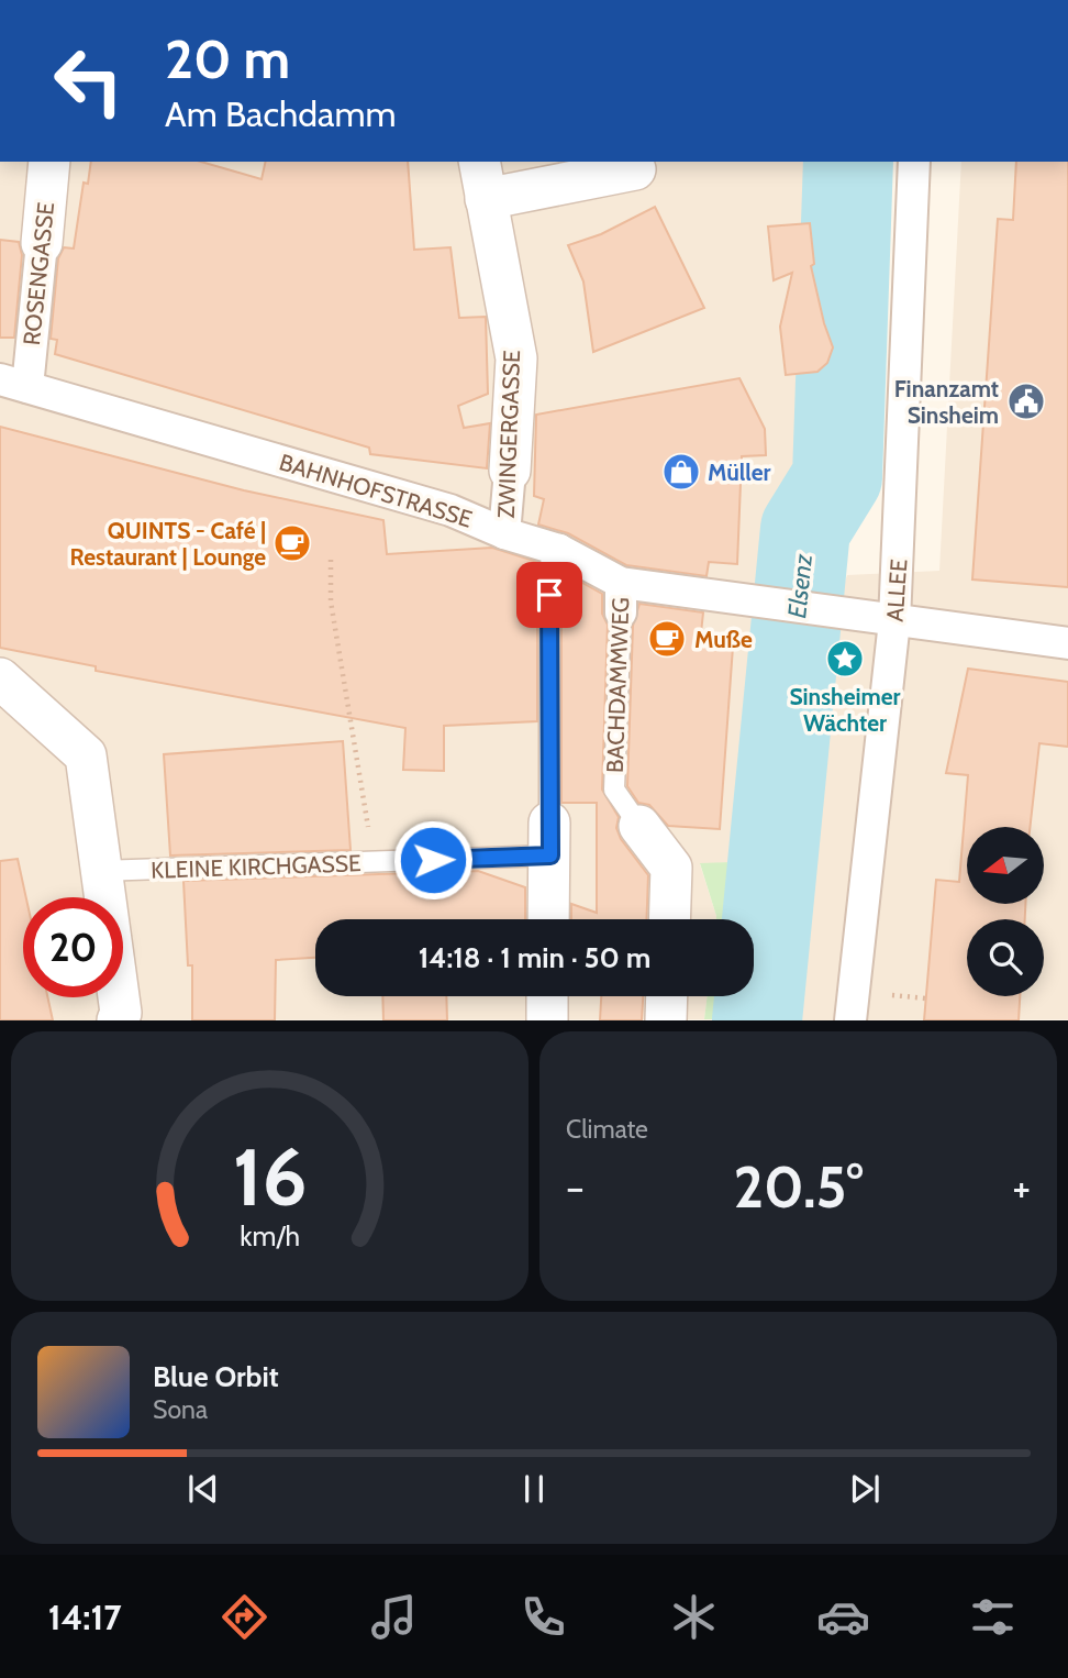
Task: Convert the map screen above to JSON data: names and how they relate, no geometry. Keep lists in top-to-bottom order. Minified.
{"streets":{"street":["ROSENGASSE","ZWINGERGASSE","BAHNHOFSTRASSE","ALLEE"],"lane":["BACHDAMMWEG","KLEINE KIRCHGASSE"]},"crossings":[["ROSENGASSE","BAHNHOFSTRASSE"],["ZWINGERGASSE","BAHNHOFSTRASSE"],["BAHNHOFSTRASSE","ALLEE"],["BAHNHOFSTRASSE","BACHDAMMWEG"]],"water":["Elsenz"],"places":{"public building":["Finanzamt Sinsheim"],"shop":["Müller"],"cafe":["QUINTS - Café | Restaurant | Lounge","Muße"],"place":["Sinsheimer Wächter"]},"north":"left","page":{"turn":["20 m","Am Bachdamm"],"limit":"20","trip":"14:18 · 1 min · 50 m","tile":"Climate","heat":["−","20.5°","+"],"song":["Blue Orbit","Sona"],"tabs":"14:17","gauge":["16","km/h"]}}
